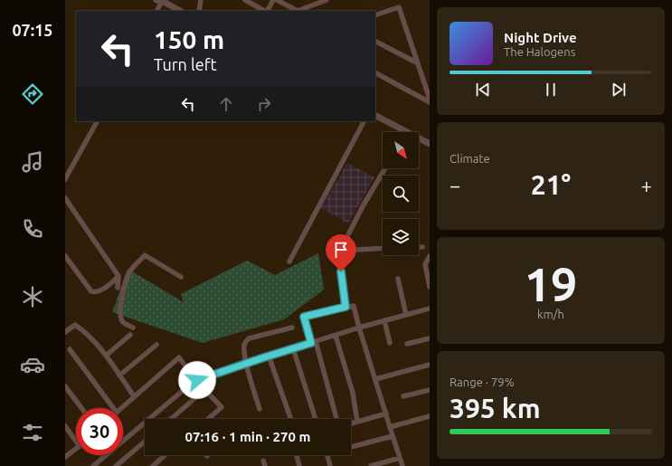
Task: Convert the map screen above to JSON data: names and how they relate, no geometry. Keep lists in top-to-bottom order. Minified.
{"north":"bottom right","page":{"tabs":"07:15","turn":["150 m","Turn left"],"song":["Night Drive","The Halogens"],"tile":["Climate",["19","km/h"],["Range · 79%","395 km"]],"heat":["−","21°","+"],"limit":"30","trip":"07:16 · 1 min · 270 m"}}
